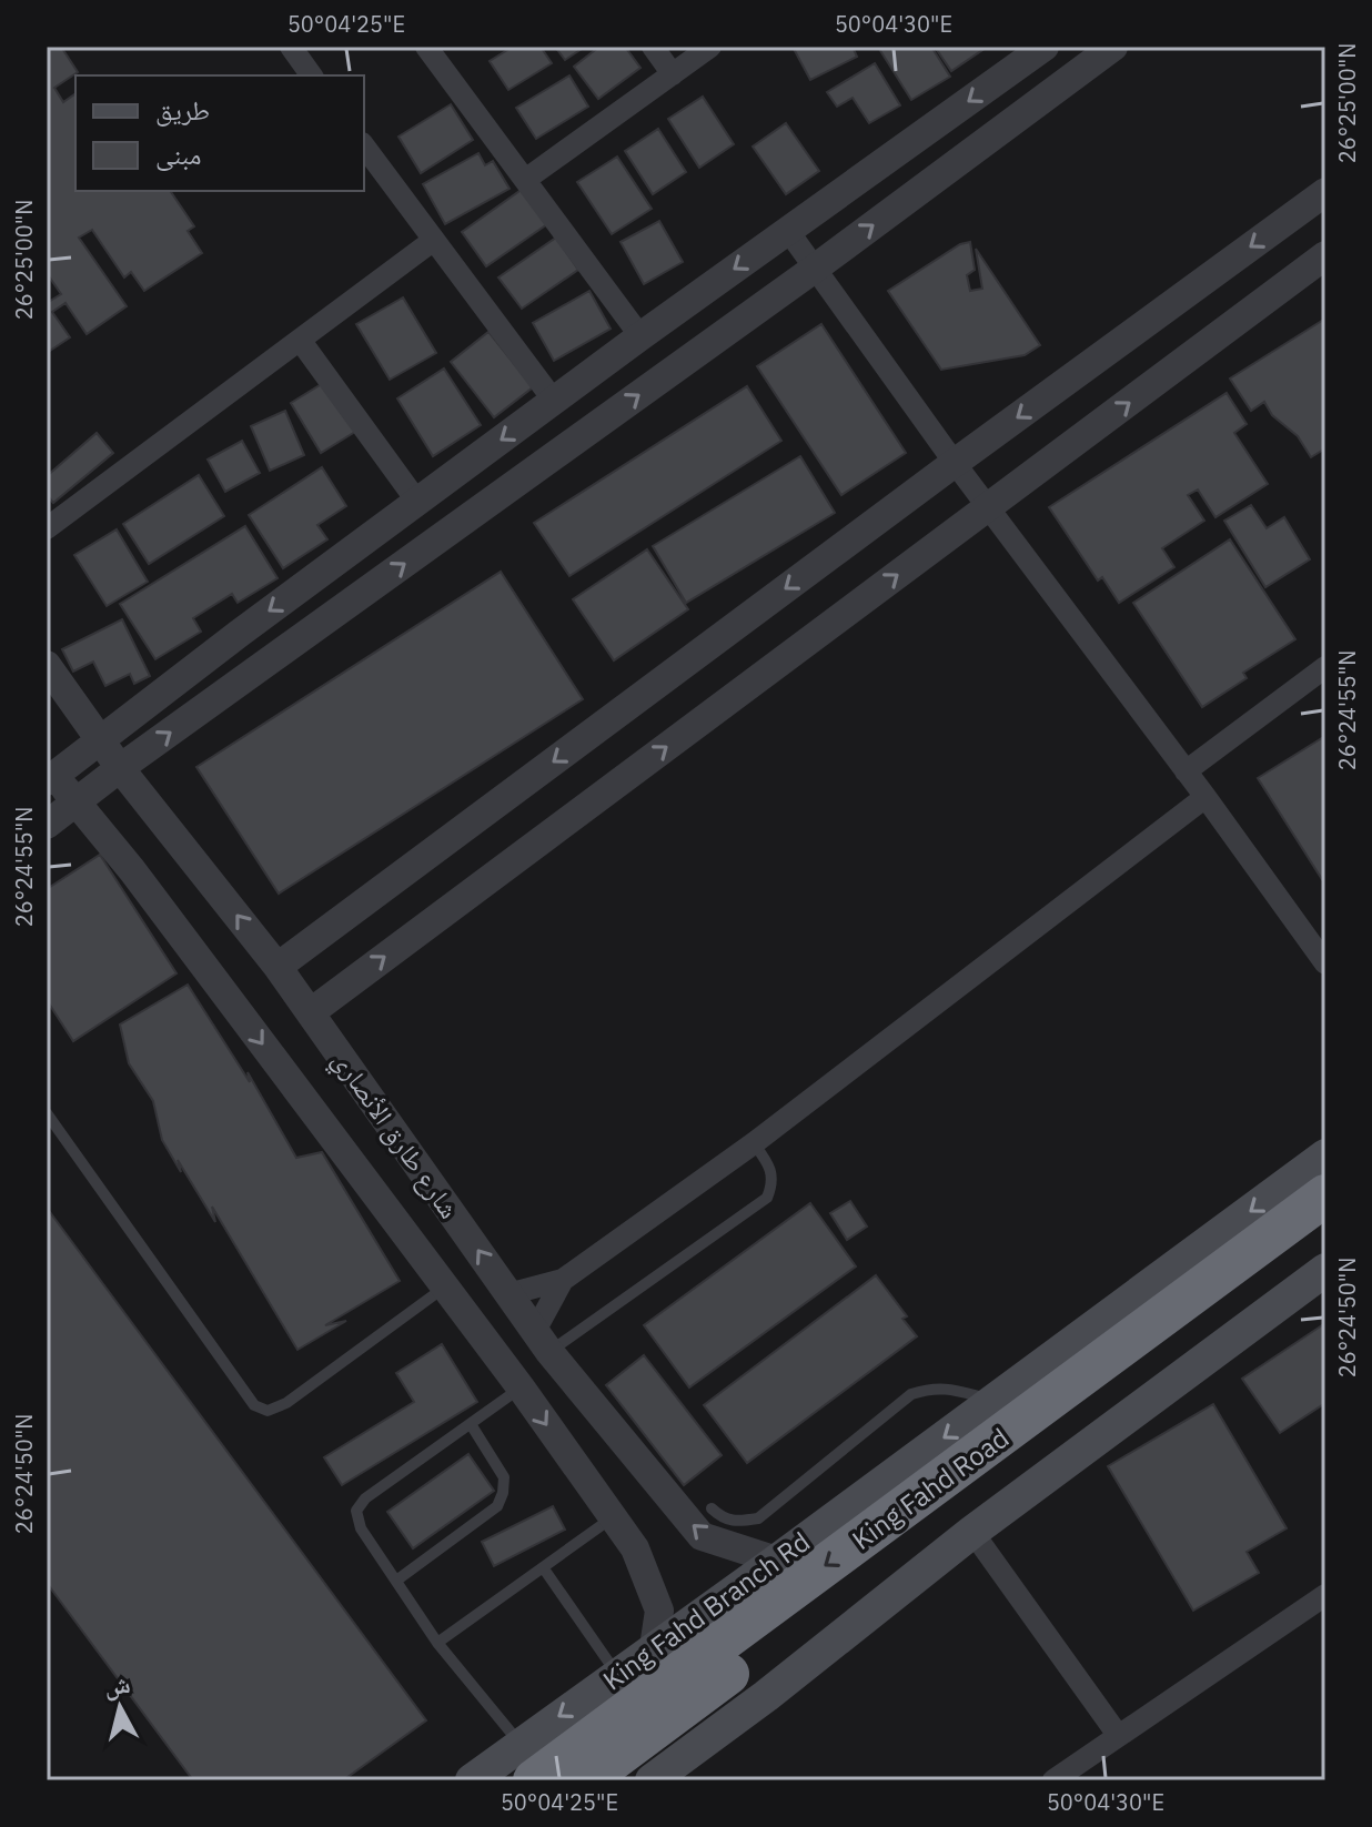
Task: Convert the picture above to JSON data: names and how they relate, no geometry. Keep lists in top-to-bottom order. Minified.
{"streets":{"highway":["King Fahd Road"],"main road":["King Fahd Branch Rd"],"street":["شارع طارق الأنصاري"]},"crossings":[["شارع طارق الأنصاري","King Fahd Branch Rd"],["King Fahd Road","King Fahd Branch Rd"]],"legend":["طريق","مبنى"],"north":"top","coordinates":["50°04'25\"E","50°04'30\"E","26°25'00\"N","26°24'55\"N","26°24'50\"N"]}
